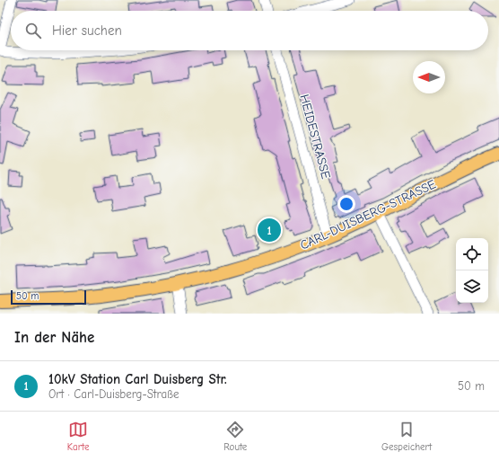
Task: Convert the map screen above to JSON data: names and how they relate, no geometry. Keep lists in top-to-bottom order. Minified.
{"streets":{"main road":["CARL-DUISBERG-STRASSE"],"street":["HEIDESTRASSE"]},"crossings":[["HEIDESTRASSE","CARL-DUISBERG-STRASSE"]],"scale_bar":"50 m","north":"left","page":{"search":"Hier suchen","pins":"1","scale":"50 m","heading":"In der Nähe","list":[{"mark":"1","name":"10kV Station Carl Duisberg Str.","note":"Ort · Carl-Duisberg-Straße","value":"50 m"}],"nav":["Karte","Route","Gespeichert"]}}
